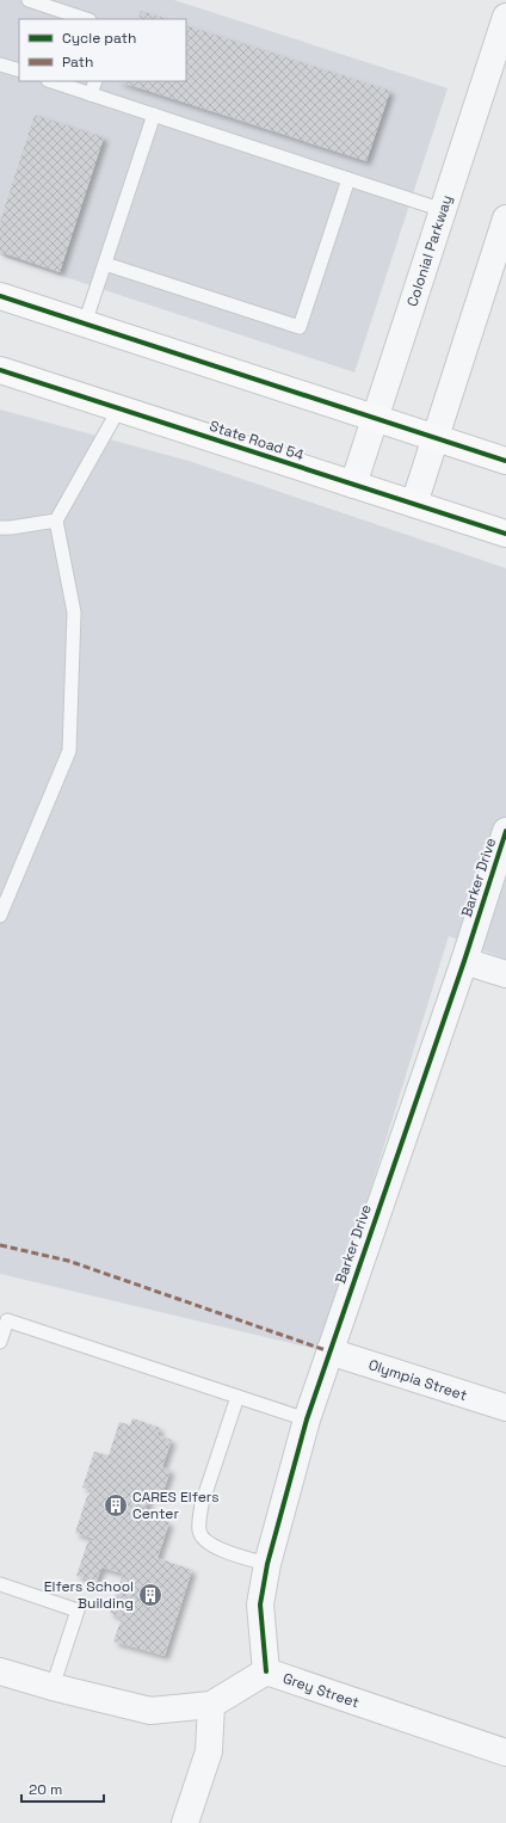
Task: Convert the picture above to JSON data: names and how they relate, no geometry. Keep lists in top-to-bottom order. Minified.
{"streets":{"main road":["State Road 54"],"street":["Colonial Parkway","Barker Drive","Olympia Street","Grey Street"]},"crossings":[["Colonial Parkway","State Road 54"],["Barker Drive","Olympia Street"],["Barker Drive","Grey Street"]],"places":{"building":["CARES Elfers Center","Elfers School Building"]},"legend":["Cycle path","Path"],"scale_bar":"20 m"}
